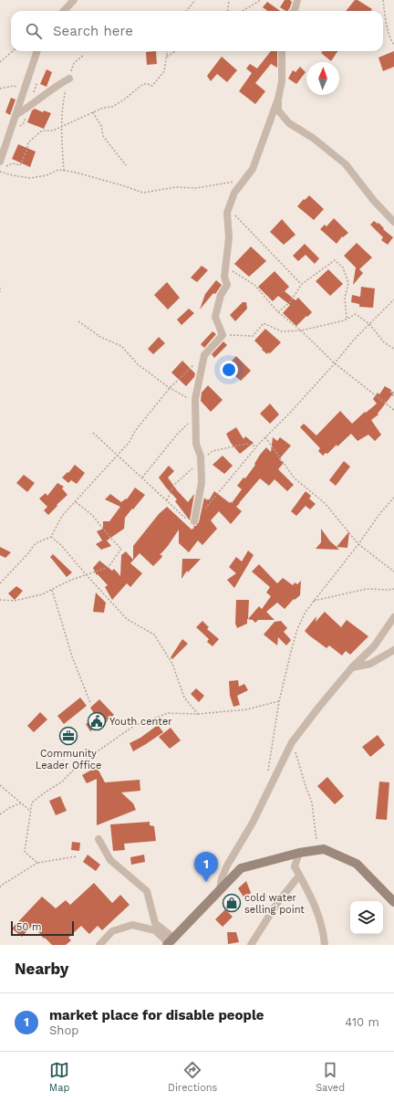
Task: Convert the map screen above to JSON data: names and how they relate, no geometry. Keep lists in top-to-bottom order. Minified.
{"places":{"public building":["Youth center"],"office":["Community Leader Office"],"shop":["cold water selling point"]},"scale_bar":"50 m","north":"top","page":{"search":"Search here","pins":"1","scale":"50 m","heading":"Nearby","list":[{"mark":"1","name":"market place for disable people","note":"Shop","value":"410 m"}],"nav":["Map","Directions","Saved"]}}
